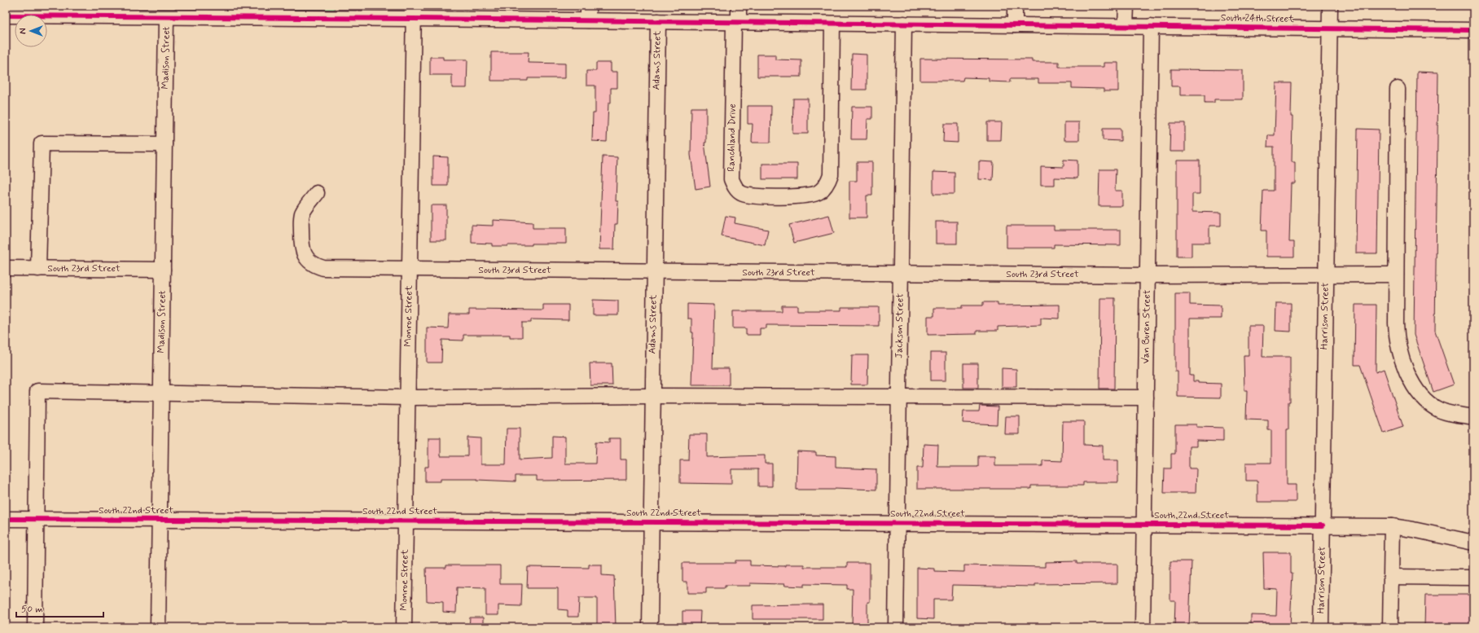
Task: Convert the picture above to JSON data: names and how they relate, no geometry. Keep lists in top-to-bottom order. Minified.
{"streets":{"street":["South 24th Street","Madison Street","Adams Street","Ranchland Drive","South 23rd Street","Monroe Street","Harrison Street","Jackson Street","Van Buren Street","South 22nd Street"]},"crossings":[["South 24th Street","Madison Street"],["South 24th Street","Adams Street"],["South 24th Street","Ranchland Drive"],["South 24th Street","Monroe Street"],["South 24th Street","Harrison Street"],["South 24th Street","Jackson Street"],["South 24th Street","Van Buren Street"],["Madison Street","South 23rd Street"],["Madison Street","South 22nd Street"],["Adams Street","South 23rd Street"],["Adams Street","South 22nd Street"],["South 23rd Street","Monroe Street"],["South 23rd Street","Harrison Street"],["South 23rd Street","Jackson Street"],["South 23rd Street","Van Buren Street"],["Monroe Street","South 22nd Street"],["Harrison Street","South 22nd Street"],["Jackson Street","South 22nd Street"],["Van Buren Street","South 22nd Street"]],"scale_bar":"50 m","north":"left"}
